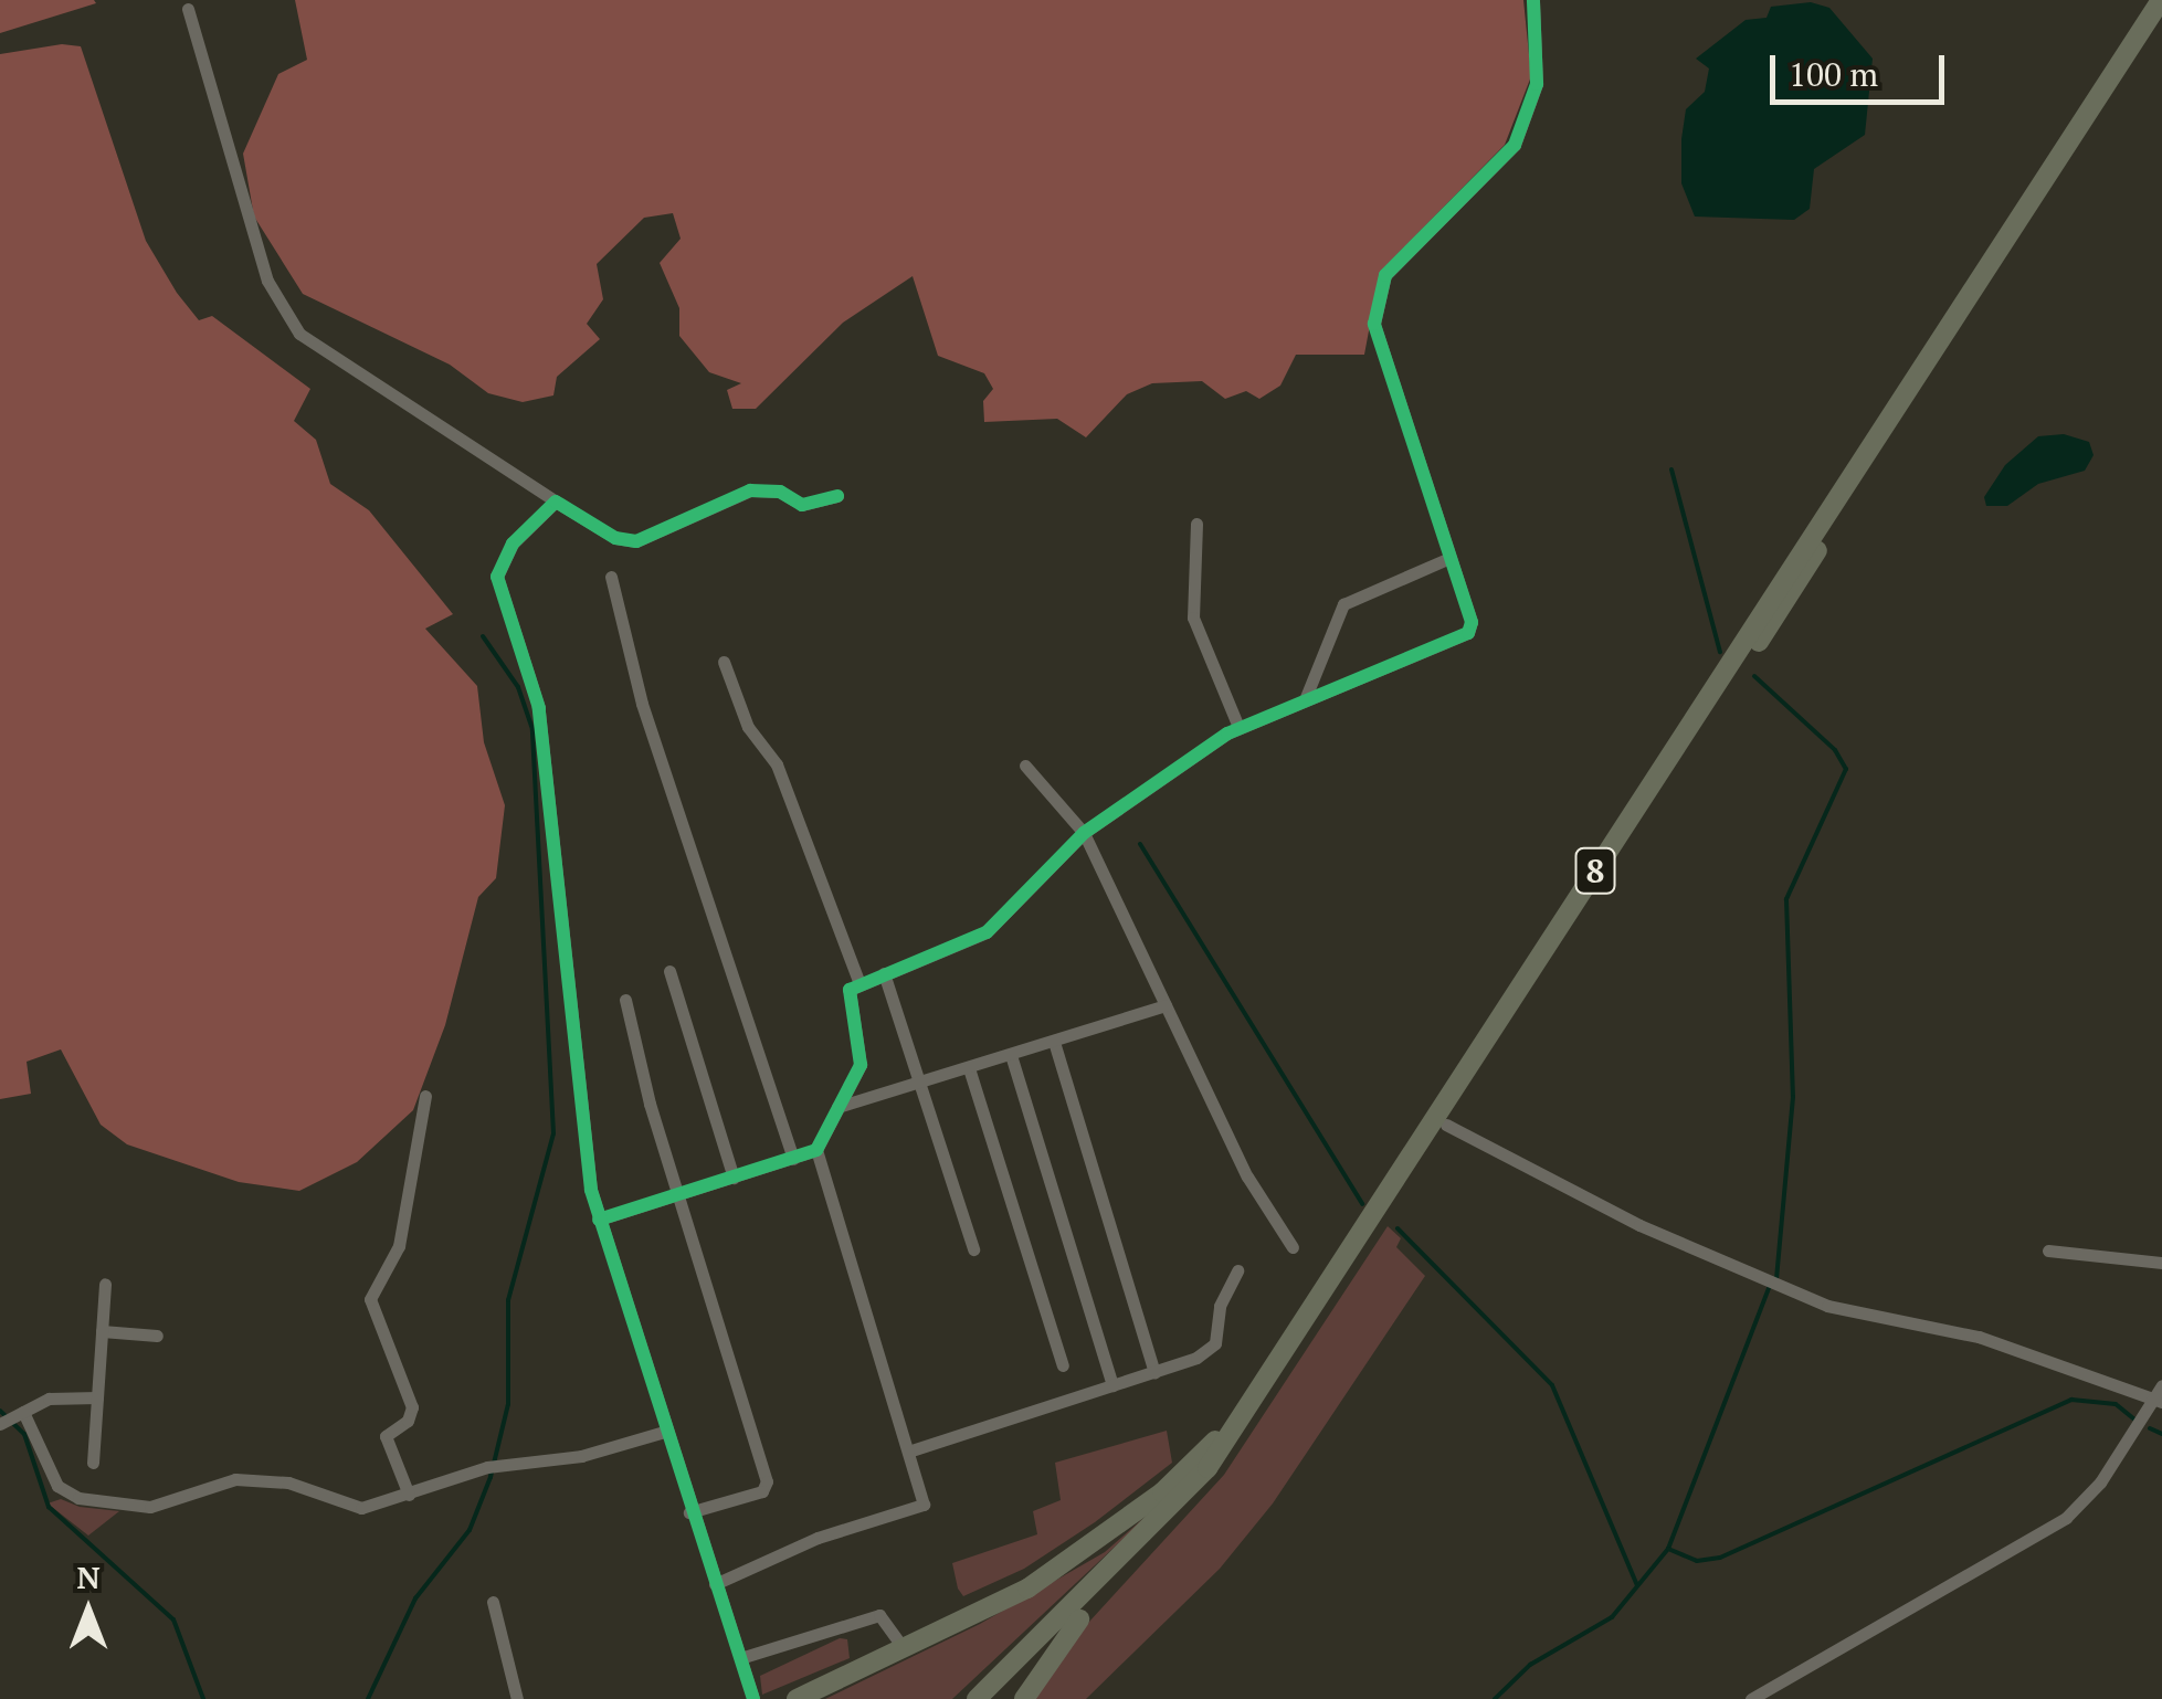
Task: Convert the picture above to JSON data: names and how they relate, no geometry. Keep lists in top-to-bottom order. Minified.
{"streets":{"highway":["8"]},"scale_bar":"100 m","north":"top"}
